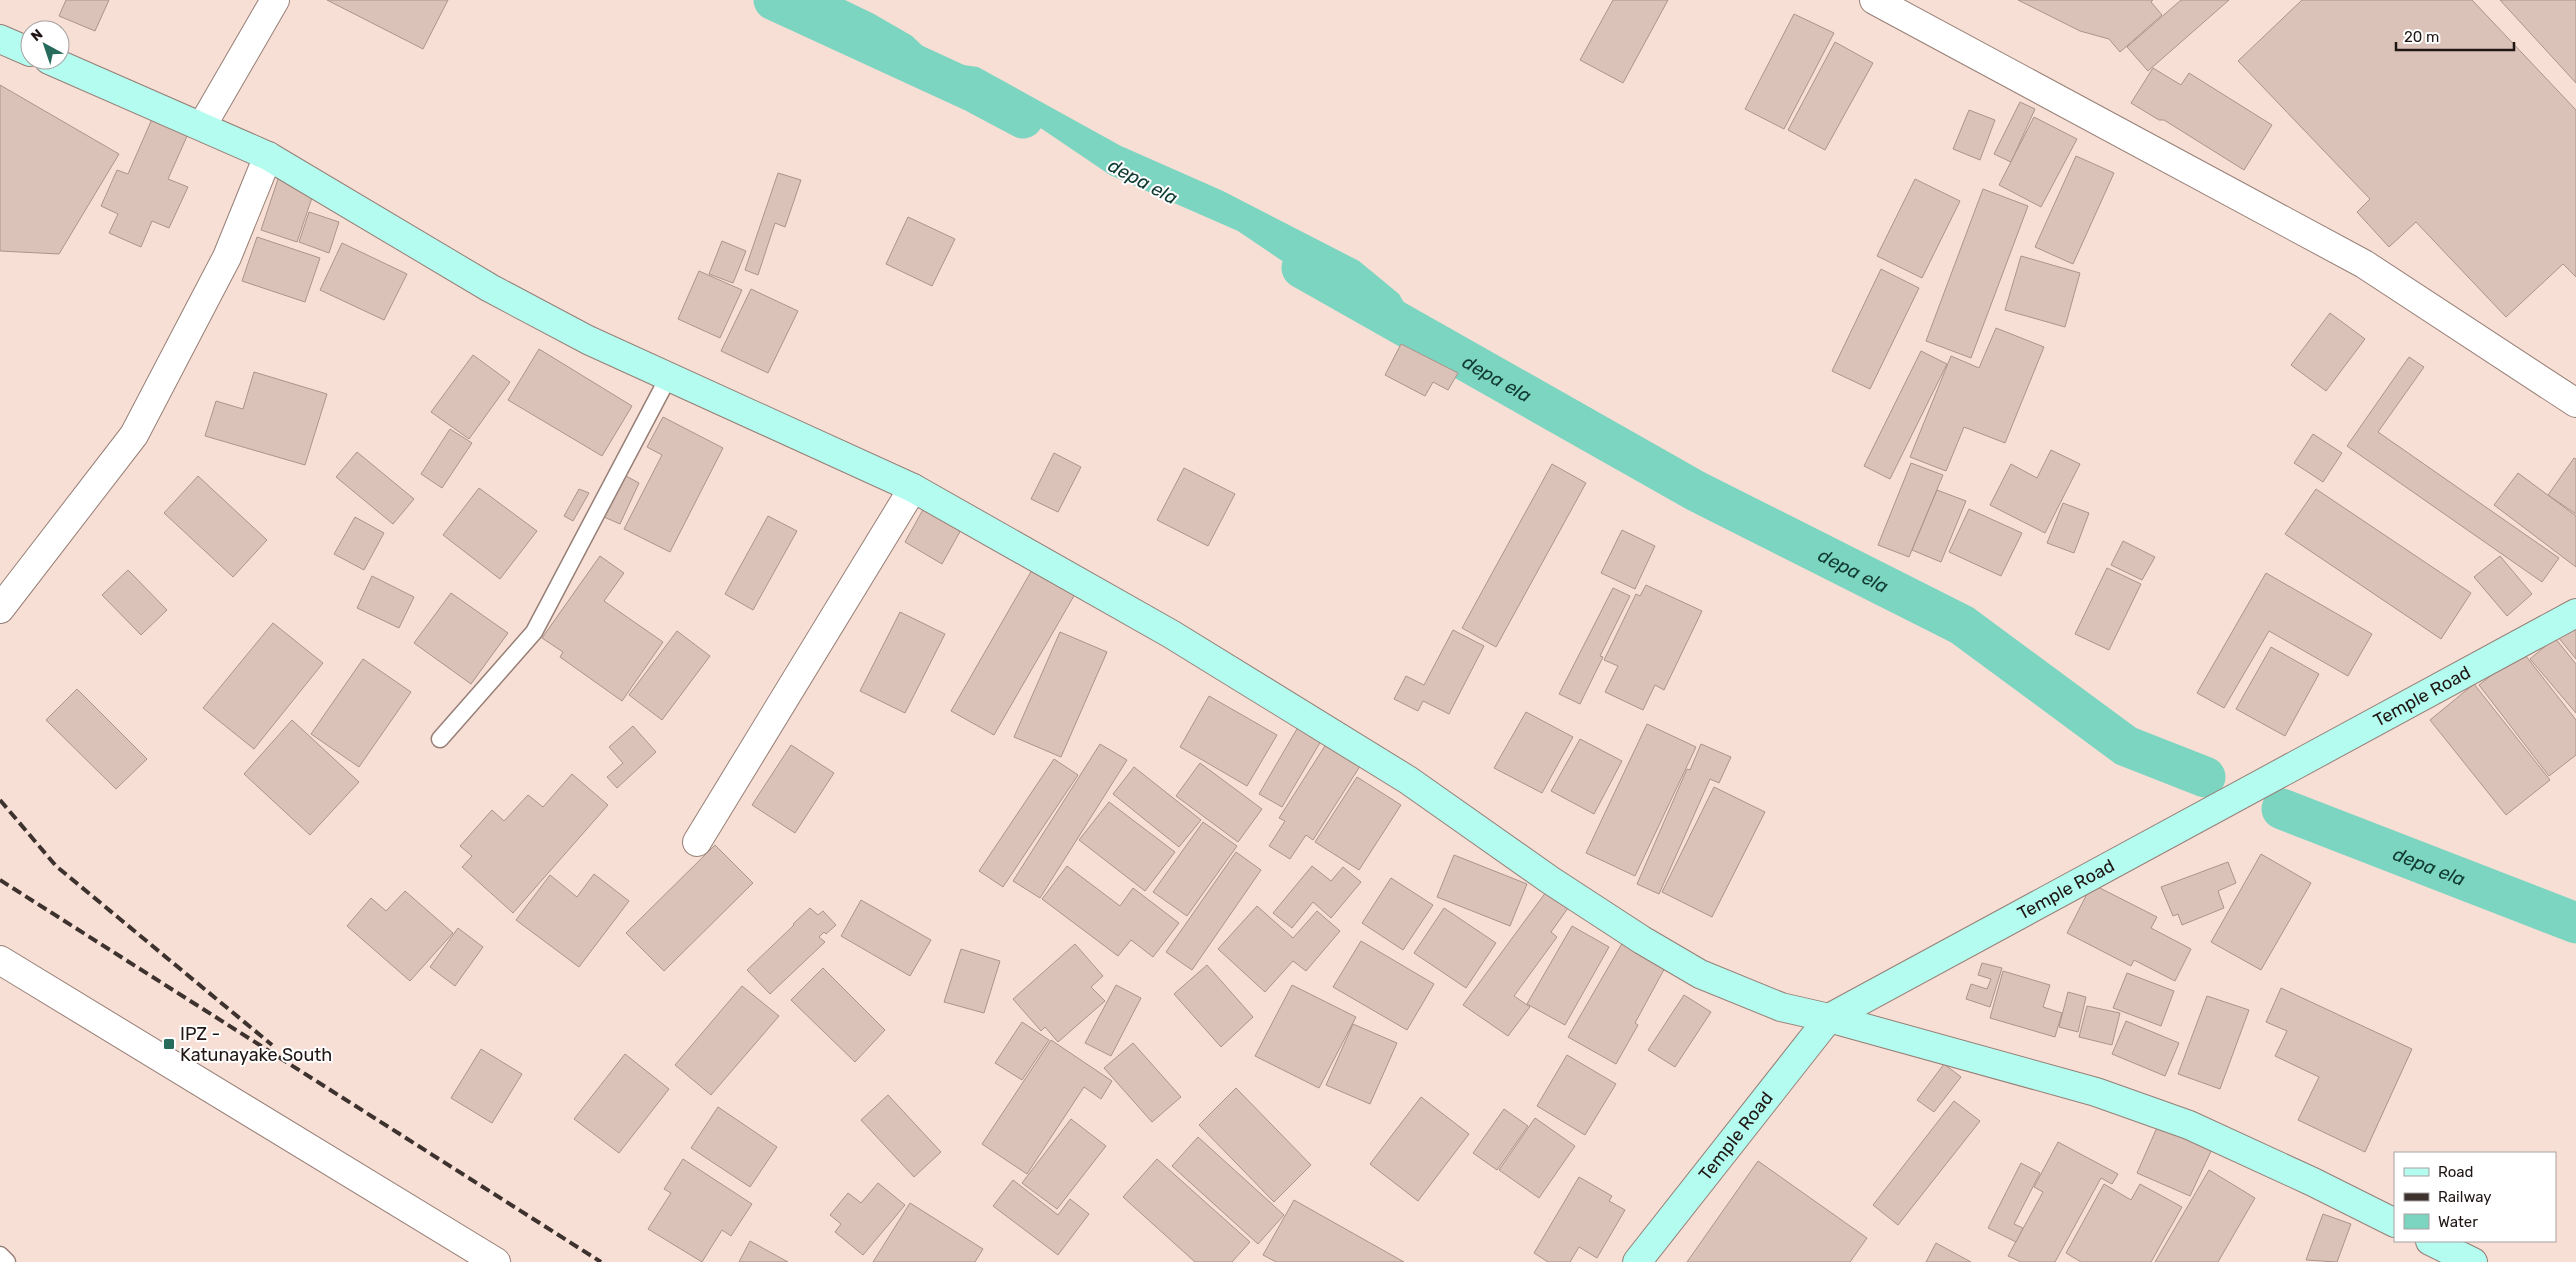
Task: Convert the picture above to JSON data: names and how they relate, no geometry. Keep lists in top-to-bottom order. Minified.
{"streets":{"street":["Temple Road"]},"water":["depa ela"],"places":{"transit":["IPZ - Katunayake South"]},"legend":["Road","Railway","Water"],"scale_bar":"20 m","north":"top left"}
